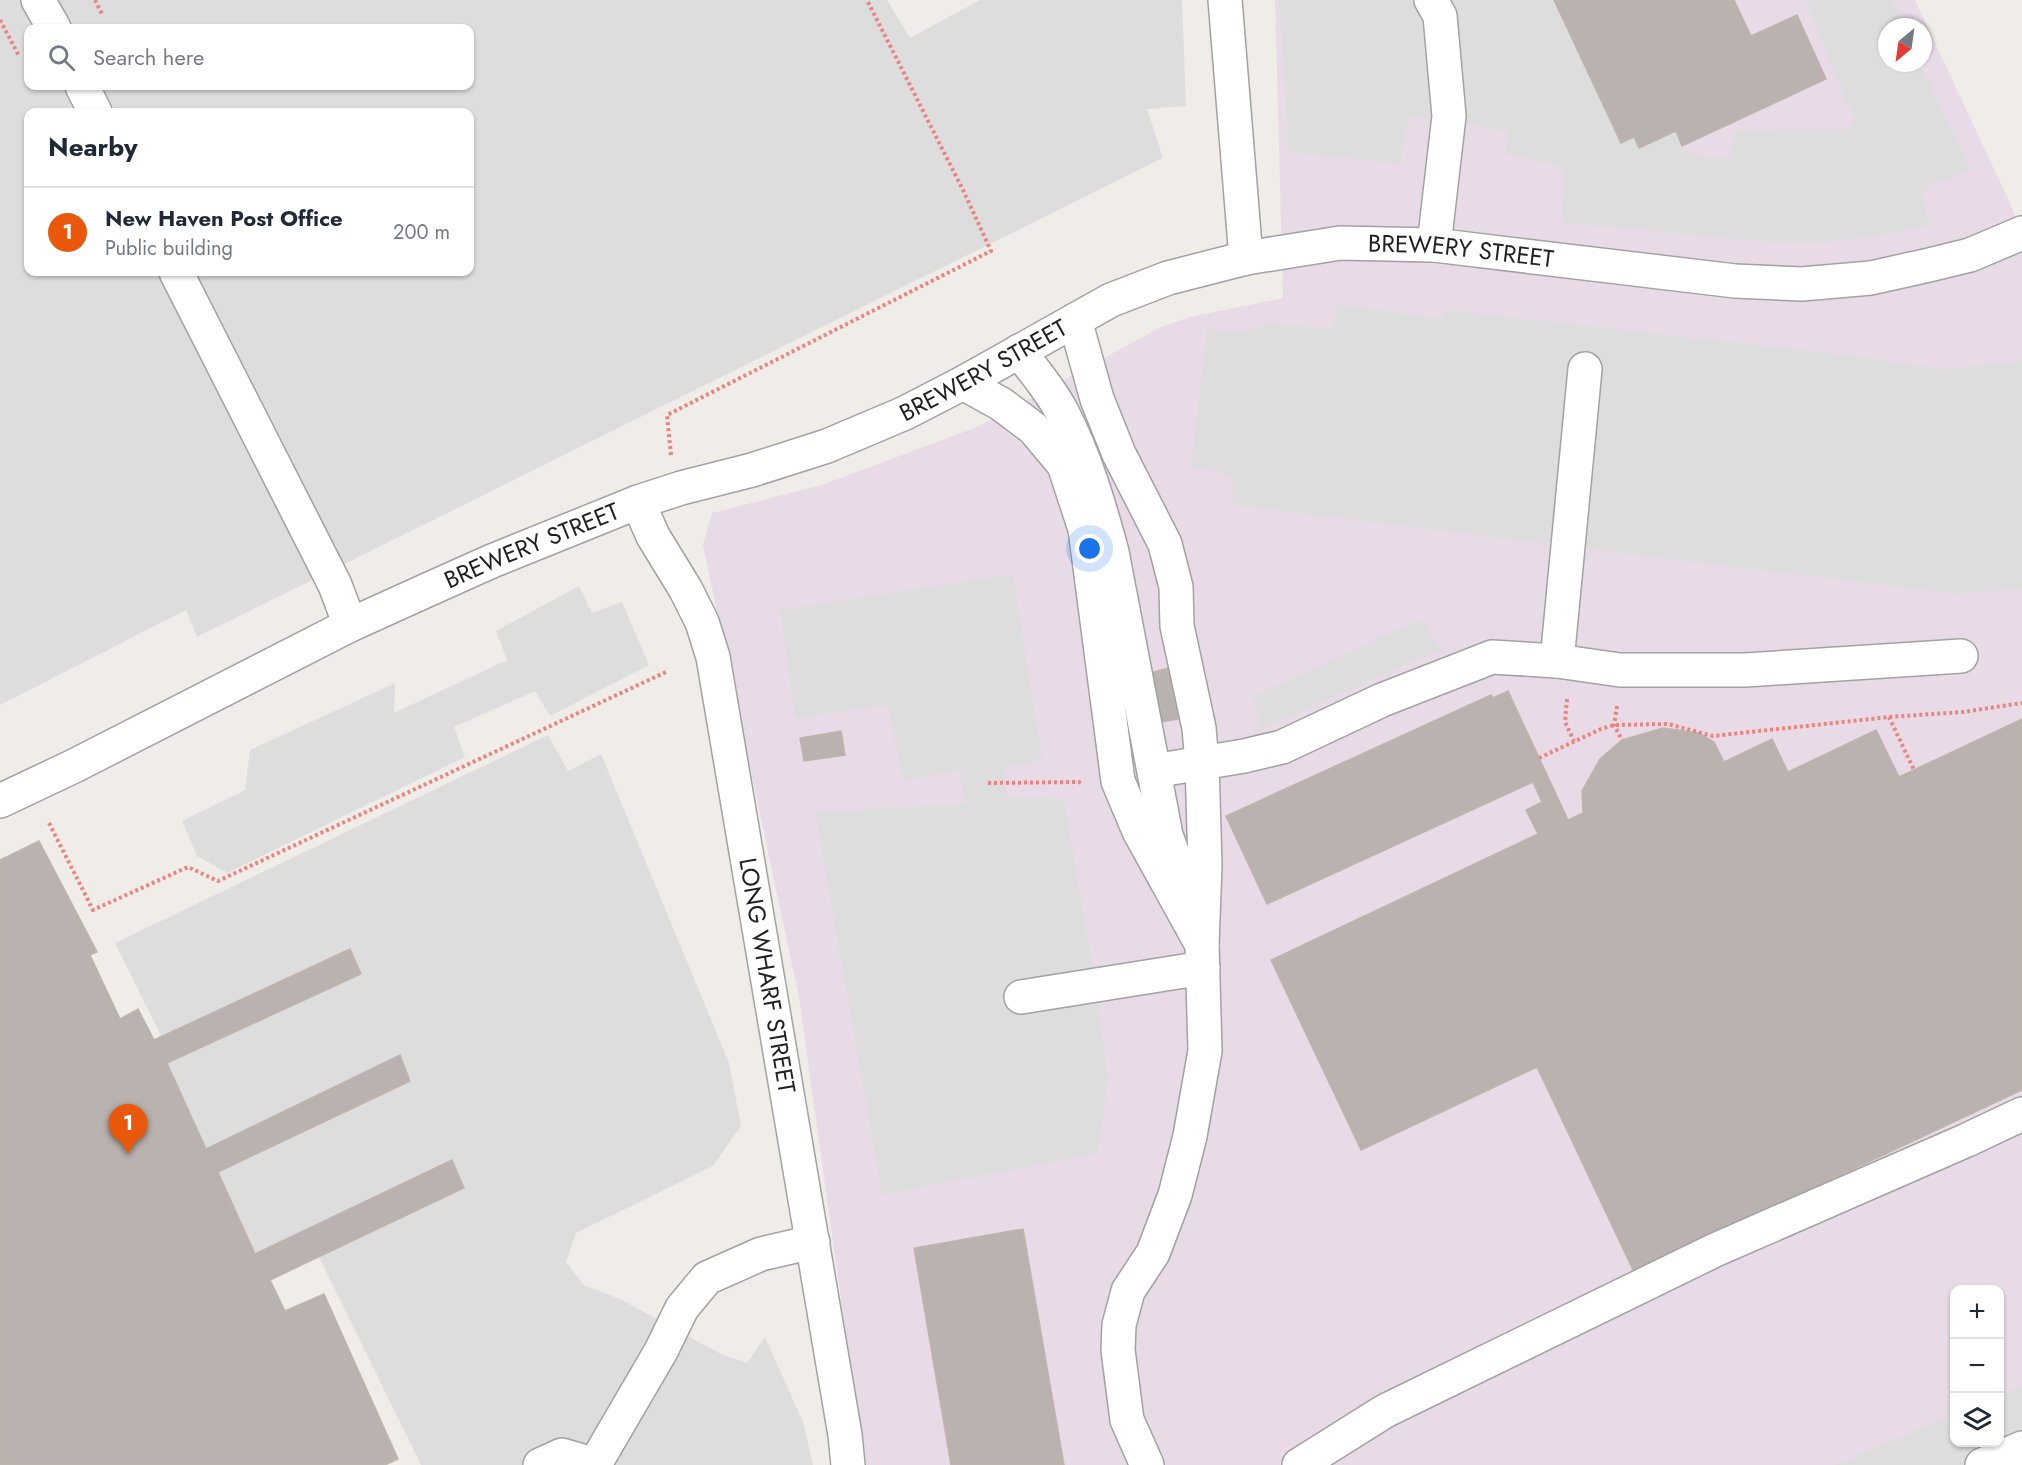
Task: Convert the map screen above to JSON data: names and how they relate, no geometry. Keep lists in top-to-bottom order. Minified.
{"streets":{"street":["BREWERY STREET","LONG WHARF STREET"]},"crossings":[["BREWERY STREET","LONG WHARF STREET"]],"north":"bottom left","page":{"search":"Search here","heading":"Nearby","list":[{"mark":"1","name":"New Haven Post Office","note":"Public building","value":"200 m"}],"pins":"1","map_buttons":["+","−"]}}
